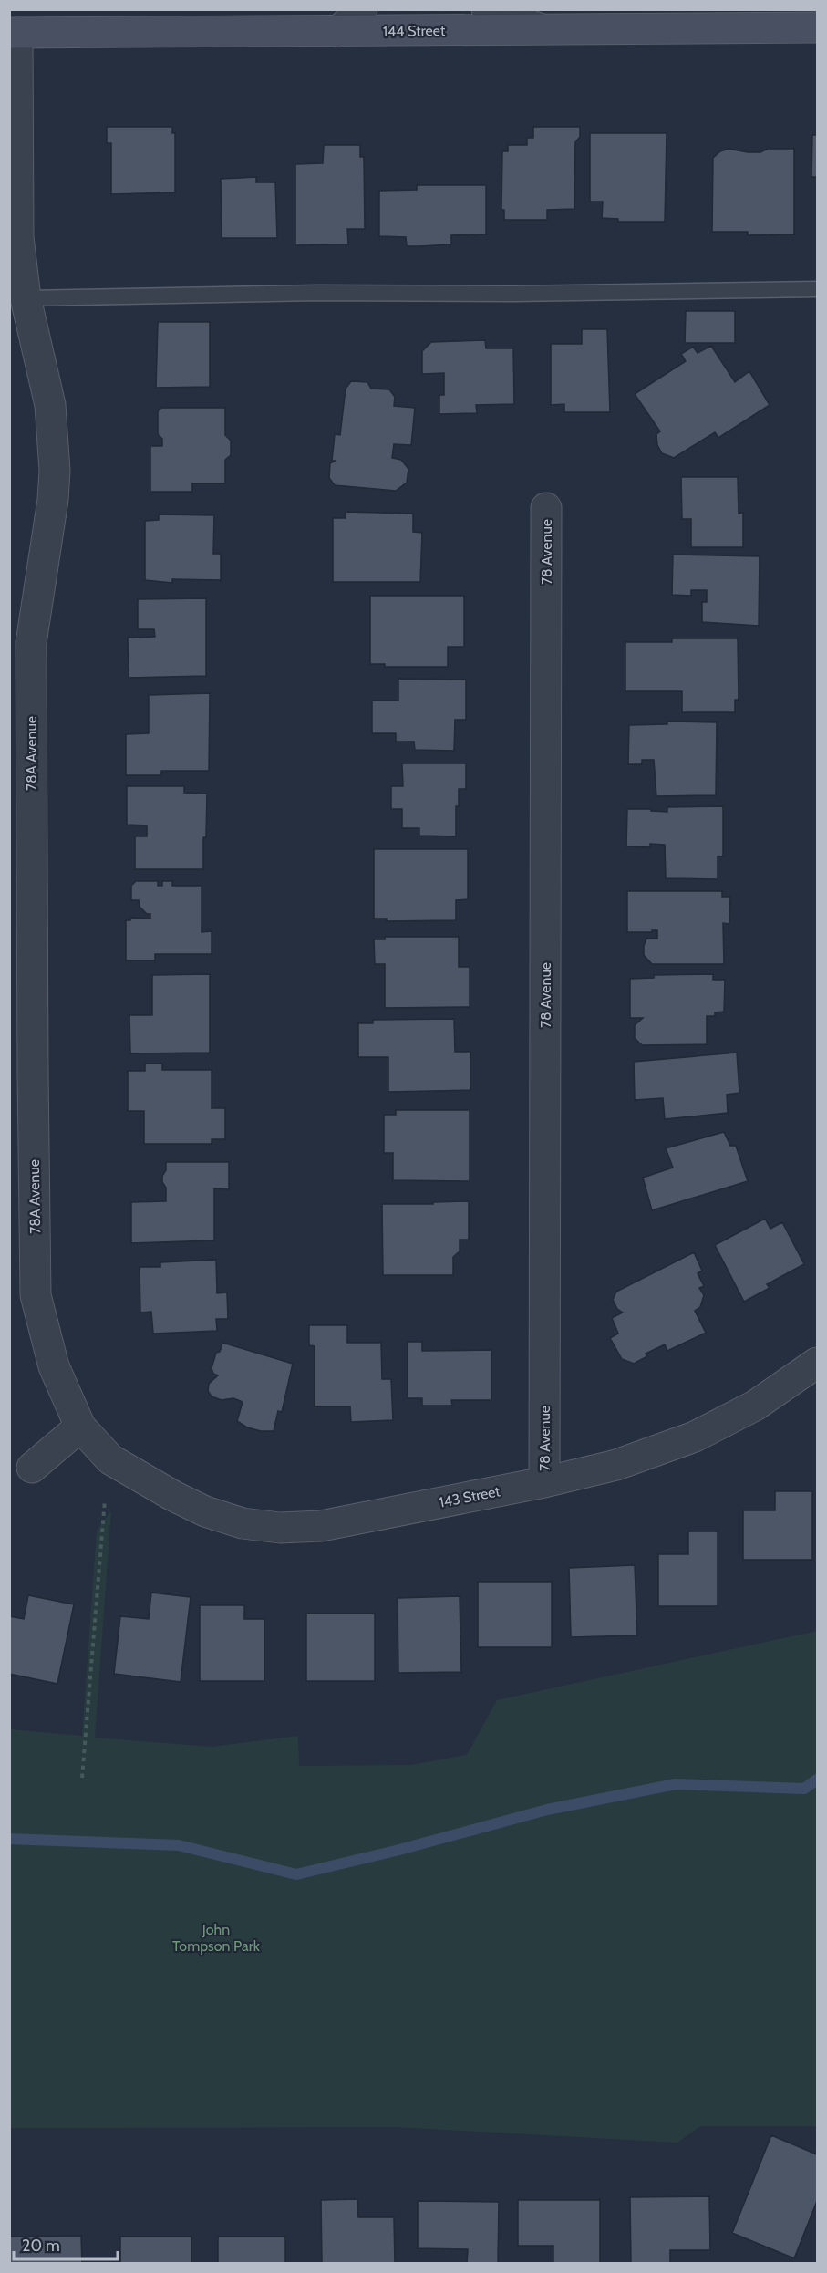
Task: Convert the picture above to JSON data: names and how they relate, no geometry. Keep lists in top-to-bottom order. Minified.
{"streets":{"main road":["144 Street"],"street":["78 Avenue","78A Avenue","143 Street"]},"crossings":[["144 Street","78A Avenue"],["78 Avenue","143 Street"],["78A Avenue","143 Street"]],"parks":["John Tompson Park"],"scale_bar":"20 m"}
